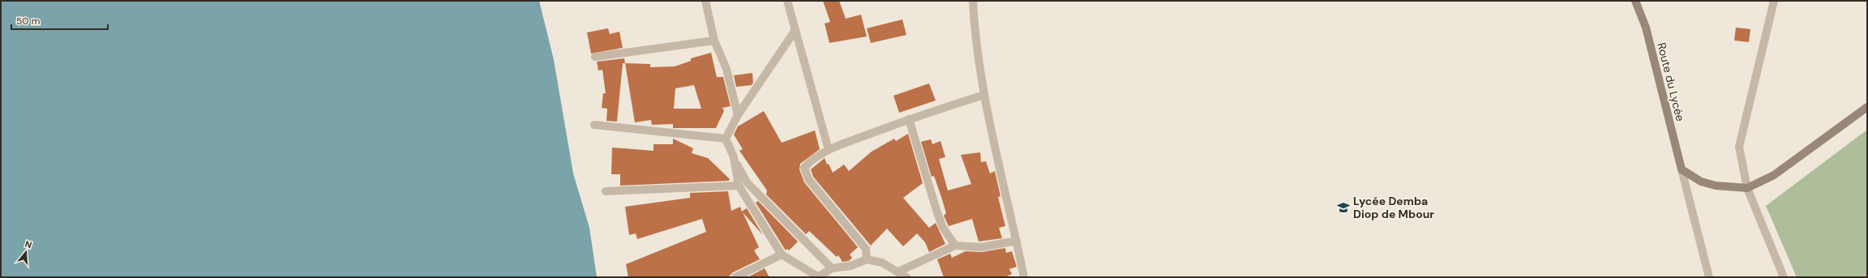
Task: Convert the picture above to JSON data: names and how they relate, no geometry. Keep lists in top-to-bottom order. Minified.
{"streets":{"main road":["Route du Lycée"]},"places":{"school or university":["Lycée Demba Diop de Mbour"]},"scale_bar":"50 m","north":"top"}
